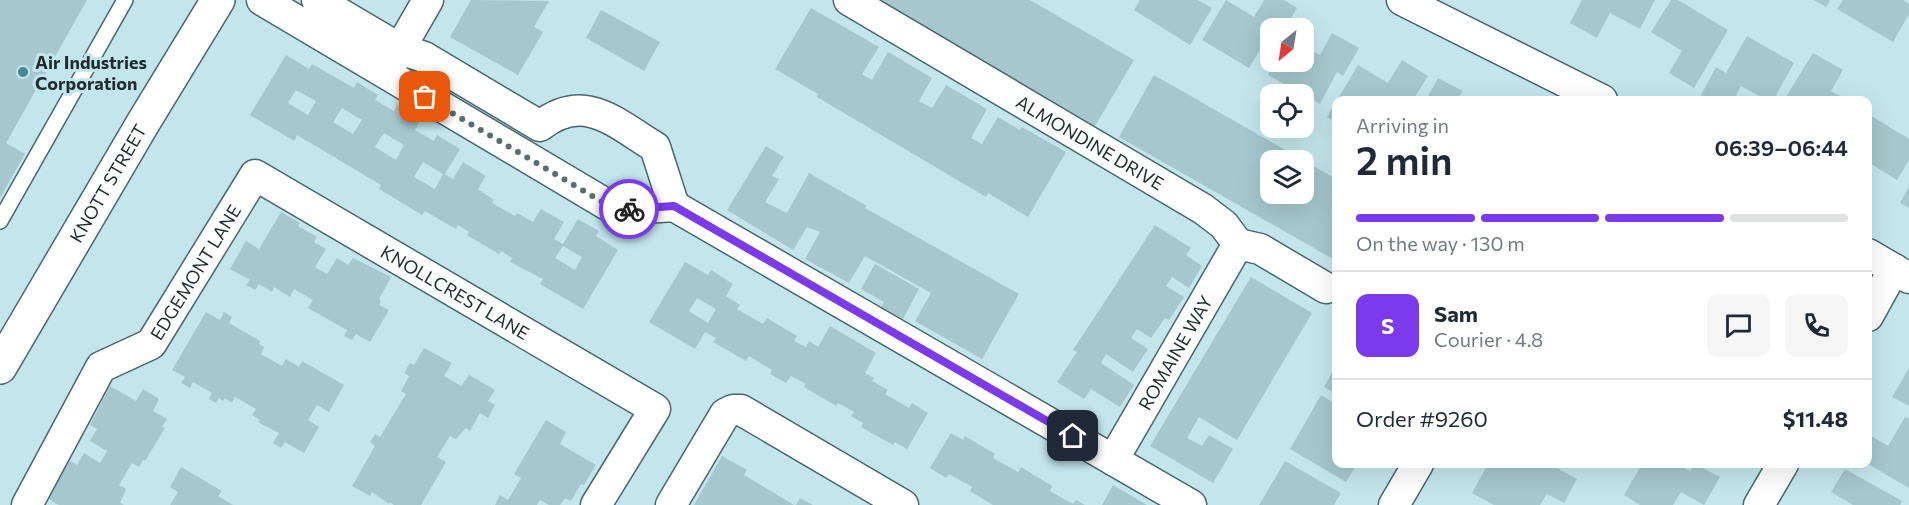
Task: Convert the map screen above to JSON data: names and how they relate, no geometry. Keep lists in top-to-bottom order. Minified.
{"streets":{"main road":["KNOTT STREET"],"street":["ALMONDINE DRIVE","EDGEMONT LANE","KNOLLCREST LANE","ROMAINE WAY"]},"crossings":[["ALMONDINE DRIVE","ROMAINE WAY"],["EDGEMONT LANE","KNOLLCREST LANE"]],"places":["Air Industries Corporation"],"north":"bottom left","page":{"heading":["2 min","Arriving in","06:39–06:44"],"panel":["Sam","Courier · 4.8","Order #9260","$11.48"],"bar":"On the way · 130 m","round":"S"}}
